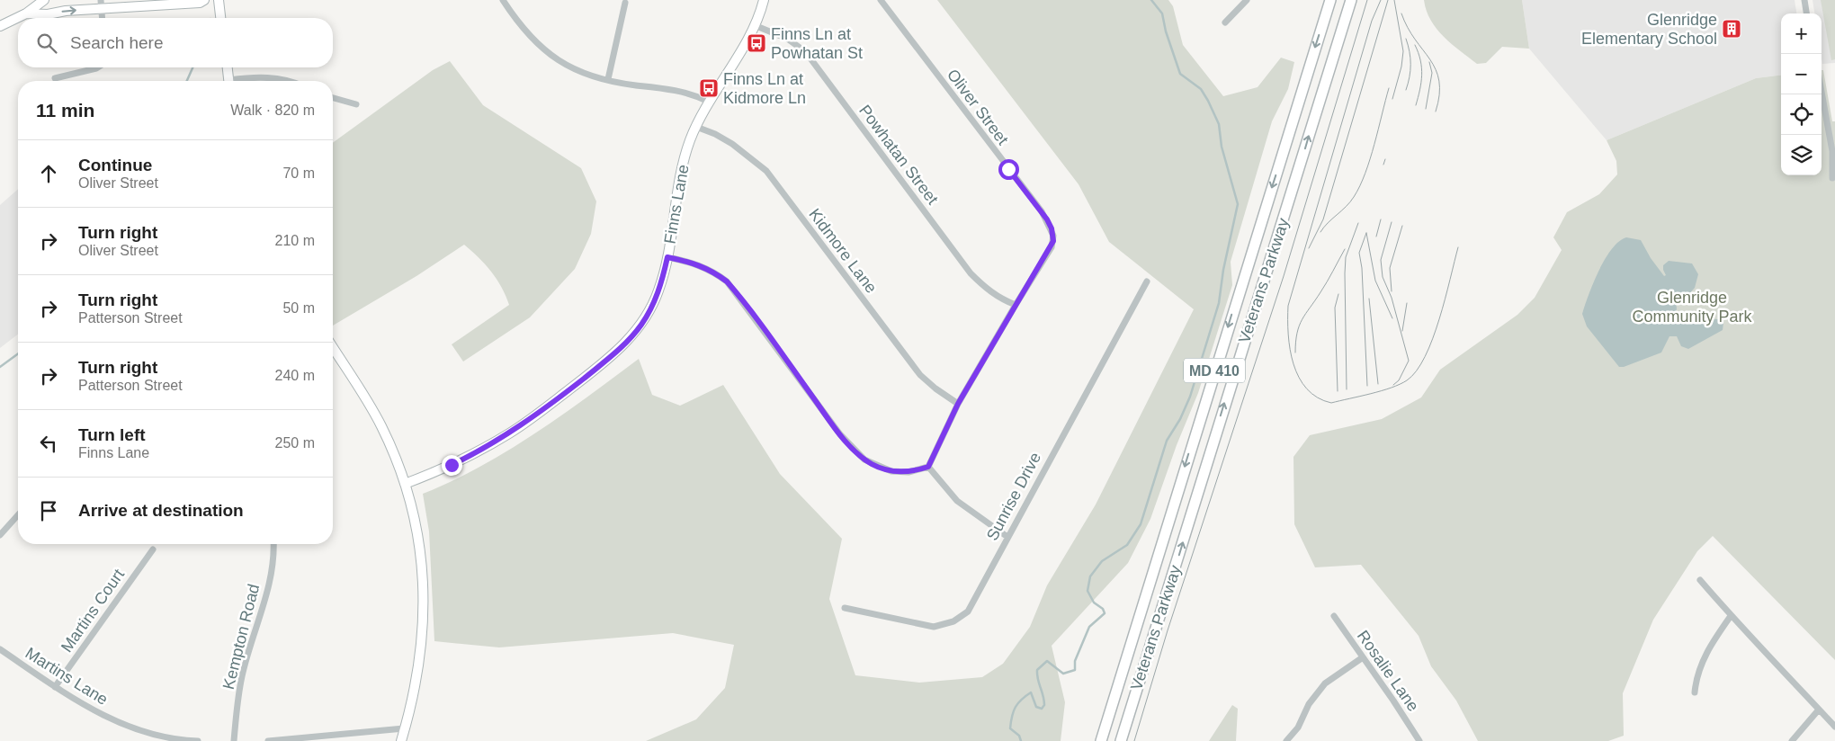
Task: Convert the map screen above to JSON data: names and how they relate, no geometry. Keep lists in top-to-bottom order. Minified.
{"streets":{"main road":["Veterans Parkway","MD 410"],"street":["Oliver Street","Powhatan Street","Finns Lane","Kidmore Lane","Sunrise Drive","Martins Court","Kempton Road","Rosalie Lane","Martins Lane"]},"crossings":[["Oliver Street","Powhatan Street"],["Oliver Street","Kidmore Lane"],["Powhatan Street","Finns Lane"],["Finns Lane","Kidmore Lane"],["Martins Court","Martins Lane"]],"parks":["Glenridge Community Park"],"places":{"building":["Glenridge Elementary School"],"bus stop":["Finns Ln at Powhatan St","Finns Ln at Kidmore Ln"]},"page":{"map_buttons":["+","−"],"search":"Search here","heading":["11 min","Walk · 820 m"],"list":[["Continue","Oliver Street","70 m"],["Turn right","Oliver Street","210 m"],["Turn right","Patterson Street","50 m"],["Turn right","Patterson Street","240 m"],["Turn left","Finns Lane","250 m"],"Arrive at destination"]}}
